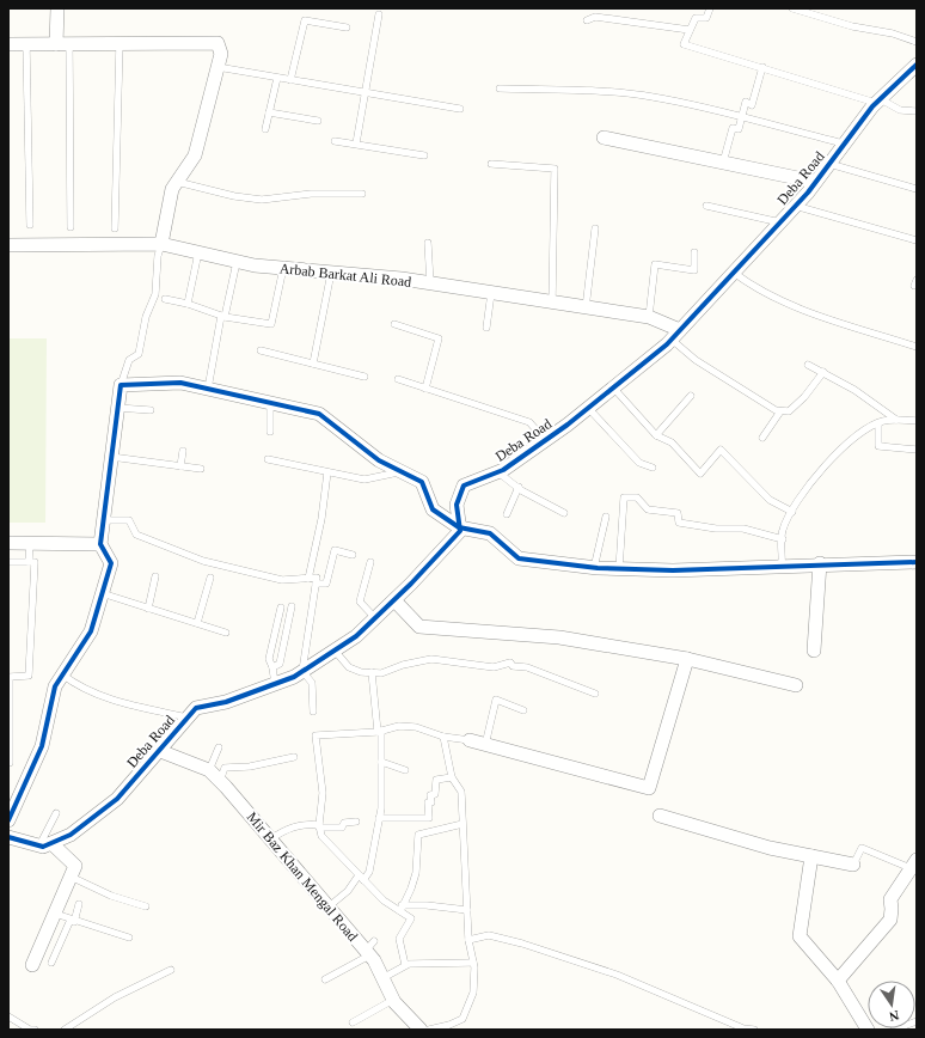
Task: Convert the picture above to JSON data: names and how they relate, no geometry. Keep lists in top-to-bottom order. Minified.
{"streets":{"street":["Deba Road","Arbab Barkat Ali Road","Mir Baz Khan Mengal Road"]},"crossings":[["Deba Road","Arbab Barkat Ali Road"],["Deba Road","Mir Baz Khan Mengal Road"]],"north":"bottom"}
